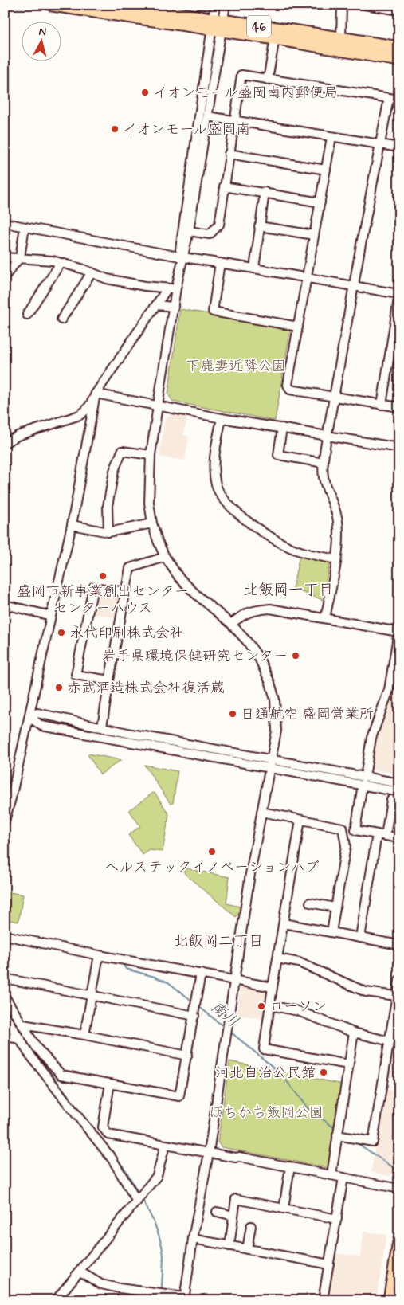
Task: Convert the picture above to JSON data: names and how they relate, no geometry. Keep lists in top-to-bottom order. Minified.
{"streets":{"highway":["46"]},"districts":["北飯岡一丁目","北飯岡二丁目"],"water":["南川"],"parks":["下鹿妻近隣公園","ぼちかち飯岡公園"],"places":["イオンモール盛岡南内郵便局","イオンモール盛岡南","盛岡市新事業創出センター センターハウス","永代印刷株式会社","岩手県環境保健研究センター","赤武酒造株式会社復活蔵","日通航空 盛岡営業所","ヘルステックイノベーションハブ","ローソン","河北自治公民館"],"north":"top"}
